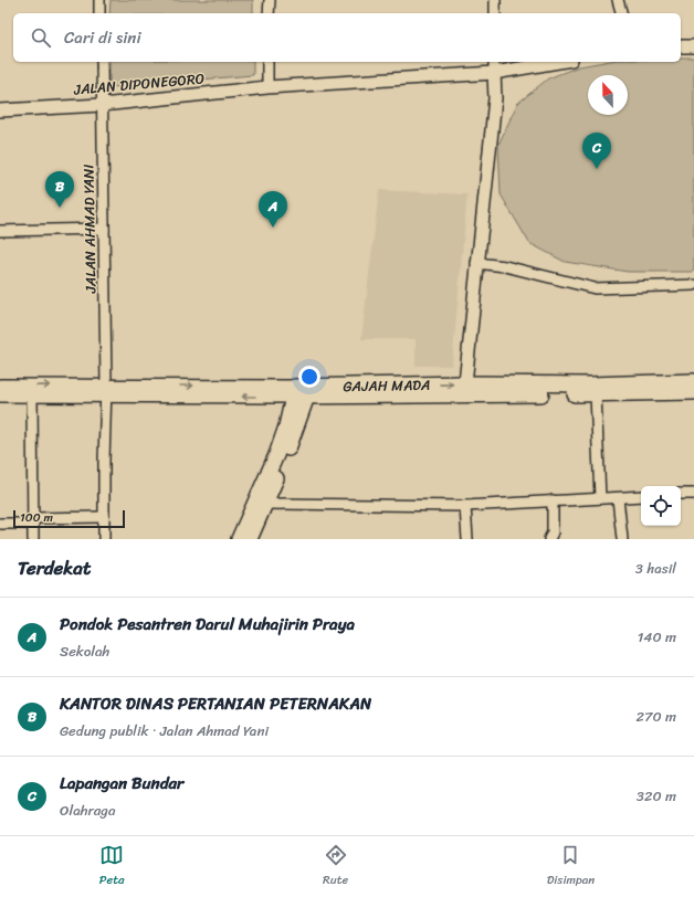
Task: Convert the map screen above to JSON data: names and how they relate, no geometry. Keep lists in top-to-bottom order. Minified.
{"streets":{"highway":["GAJAH MADA"],"main road":["JALAN DIPONEGORO"],"street":["JALAN AHMAD YANI"]},"crossings":[["JALAN DIPONEGORO","JALAN AHMAD YANI"],["JALAN AHMAD YANI","GAJAH MADA"]],"scale_bar":"100 m","north":"top","page":{"search":"Cari di sini","pins":["C","B","A"],"scale":"100 m","heading":["Terdekat","3 hasil"],"list":[{"mark":"A","name":"Pondok Pesantren Darul Muhajirin Praya","note":"Sekolah","value":"140 m"},{"mark":"B","name":"KANTOR DINAS PERTANIAN PETERNAKAN","note":"Gedung publik · Jalan Ahmad Yani","value":"270 m"},{"mark":"C","name":"Lapangan Bundar","note":"Olahraga","value":"320 m"}],"nav":["Peta","Rute","Disimpan"]}}
